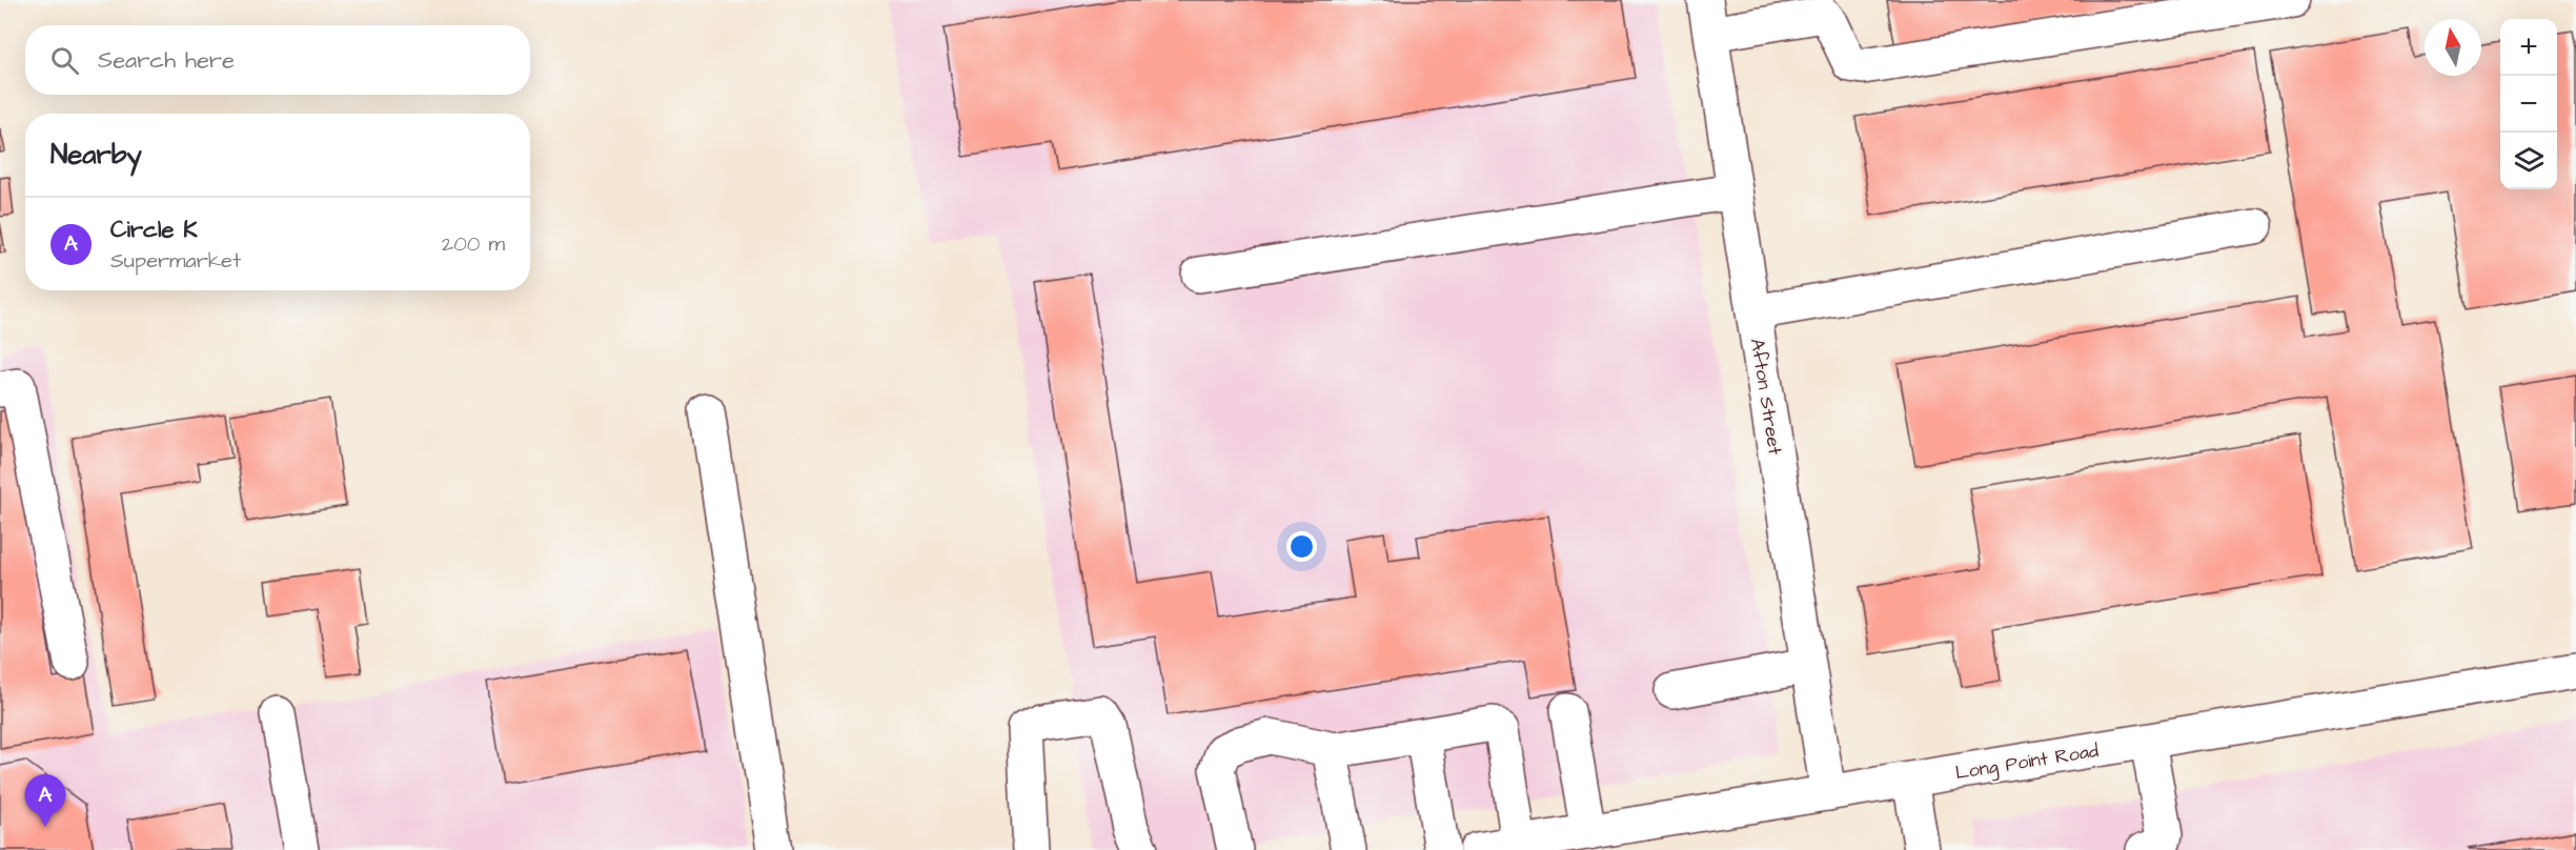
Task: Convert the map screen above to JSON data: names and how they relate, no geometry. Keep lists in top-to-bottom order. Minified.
{"streets":{"main road":["Afton Street","Long Point Road"]},"crossings":[["Afton Street","Long Point Road"]],"north":"top","page":{"map_buttons":["+","−"],"search":"Search here","heading":"Nearby","list":[{"mark":"A","name":"Circle K","note":"Supermarket","value":"200 m"}],"pins":"A"}}
